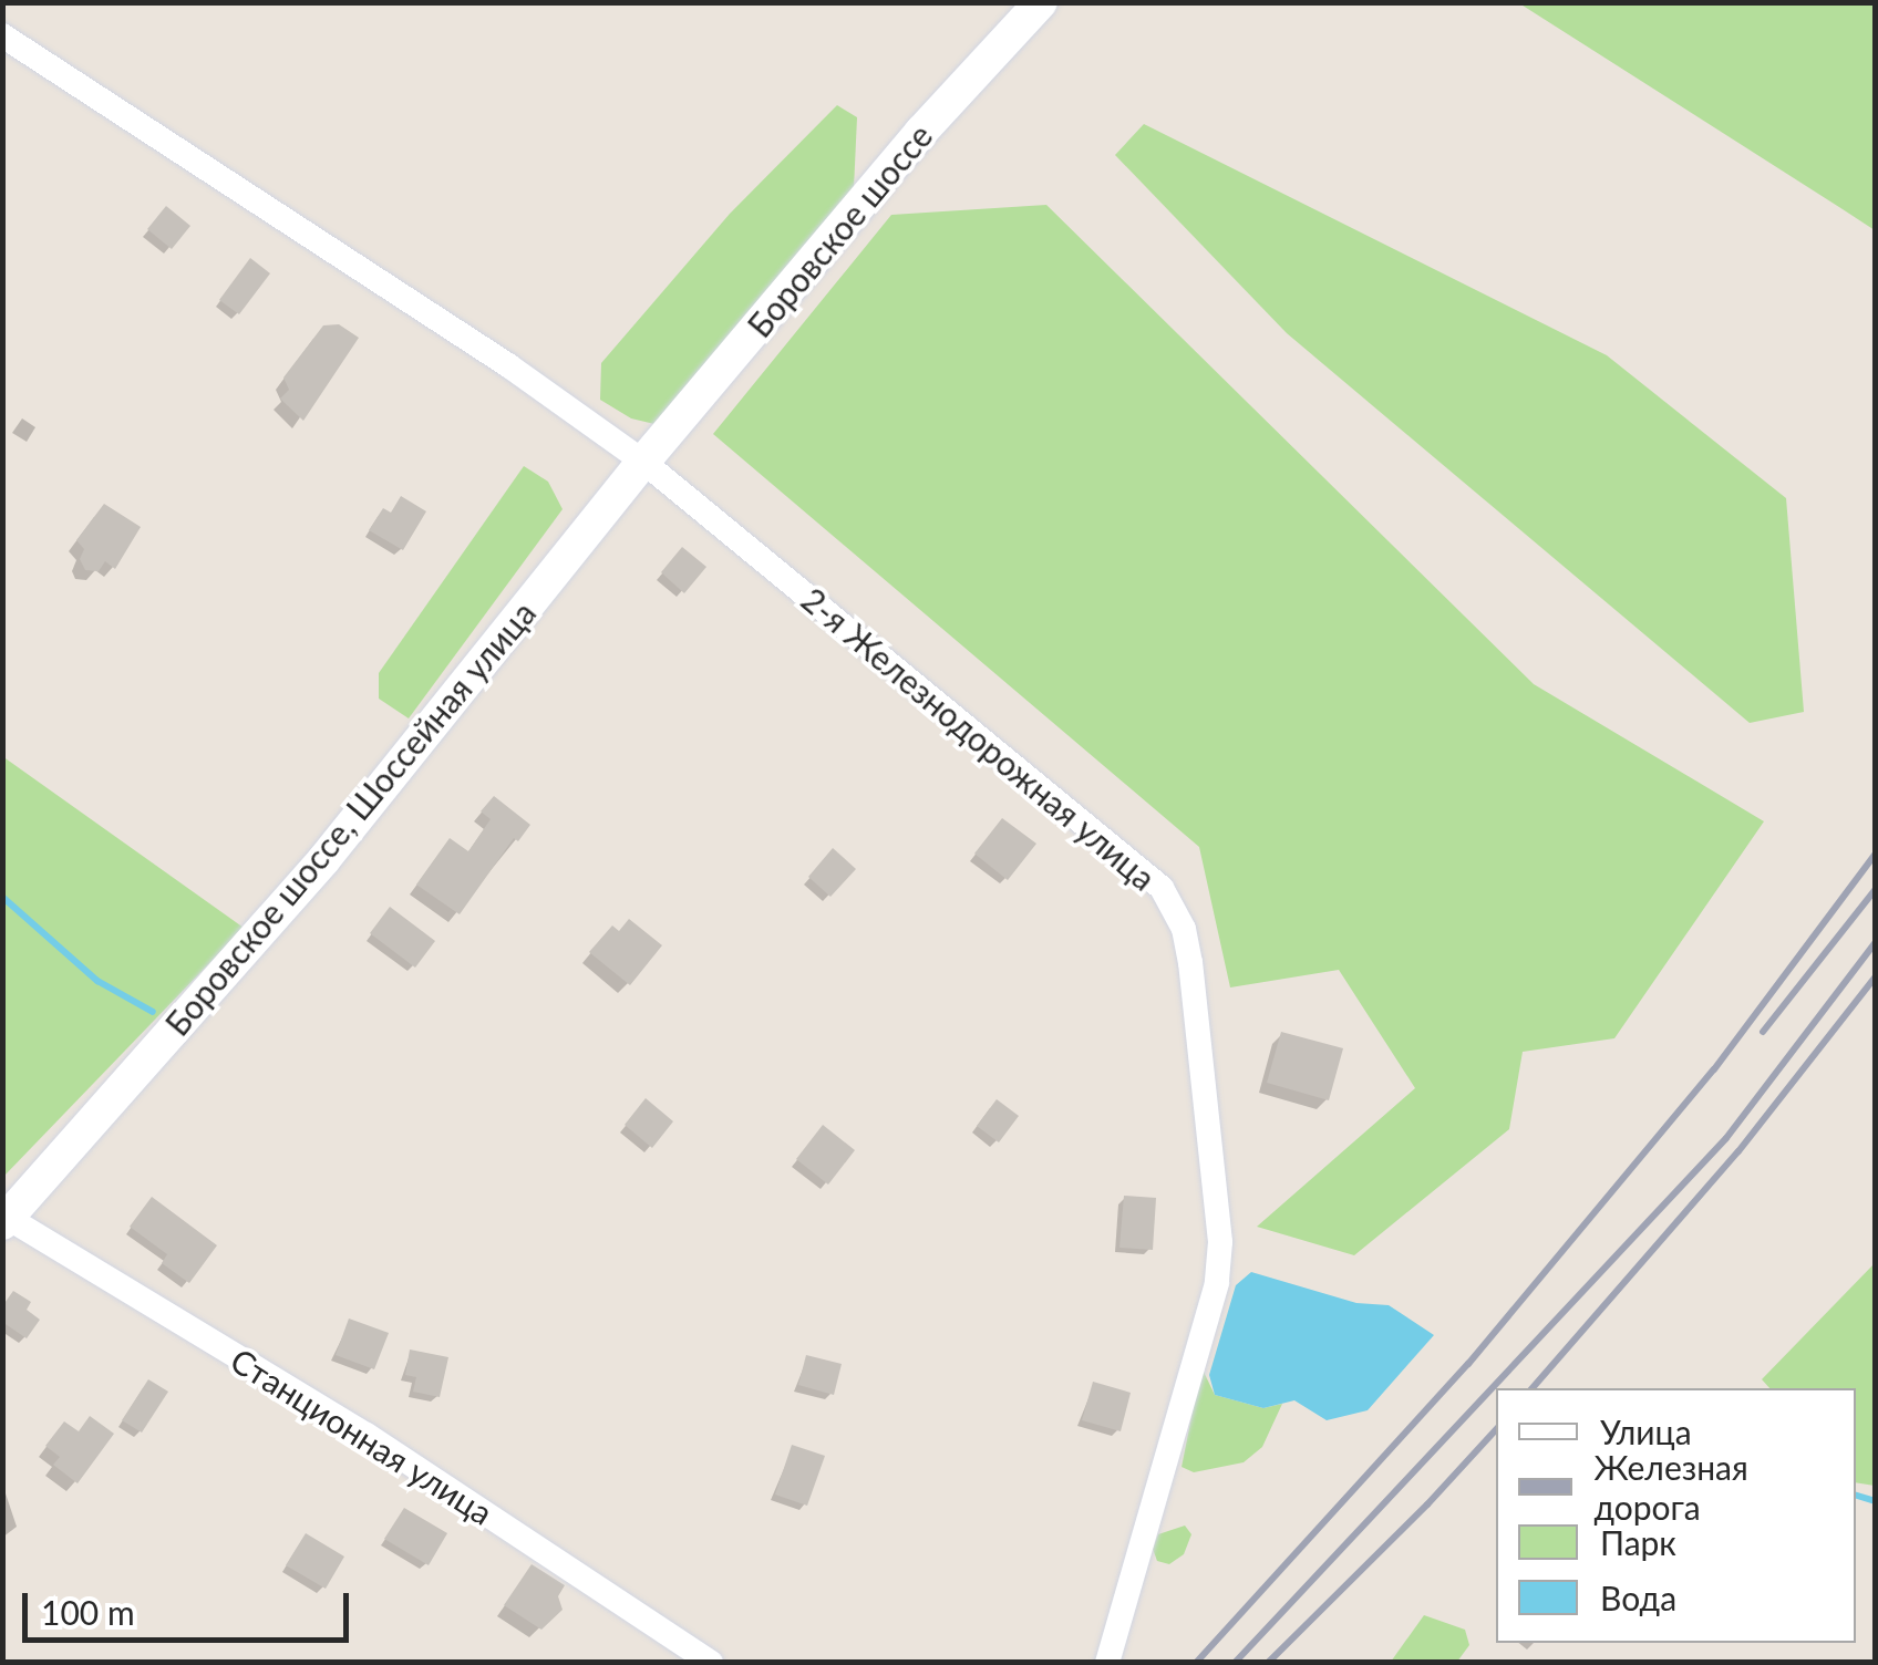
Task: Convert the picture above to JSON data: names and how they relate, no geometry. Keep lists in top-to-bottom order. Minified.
{"streets":{"main road":["Боровское шоссе","Боровское шоссе, Шоссейная улица"],"street":["2-я Железнодорожная улица","Станционная улица"]},"crossings":[["Боровское шоссе","2-я Железнодорожная улица"],["Боровское шоссе","Боровское шоссе, Шоссейная улица"],["2-я Железнодорожная улица","Боровское шоссе, Шоссейная улица"],["Боровское шоссе, Шоссейная улица","Станционная улица"]],"legend":["Улица","Железная дорога","Парк","Вода"],"scale_bar":"100 m"}
